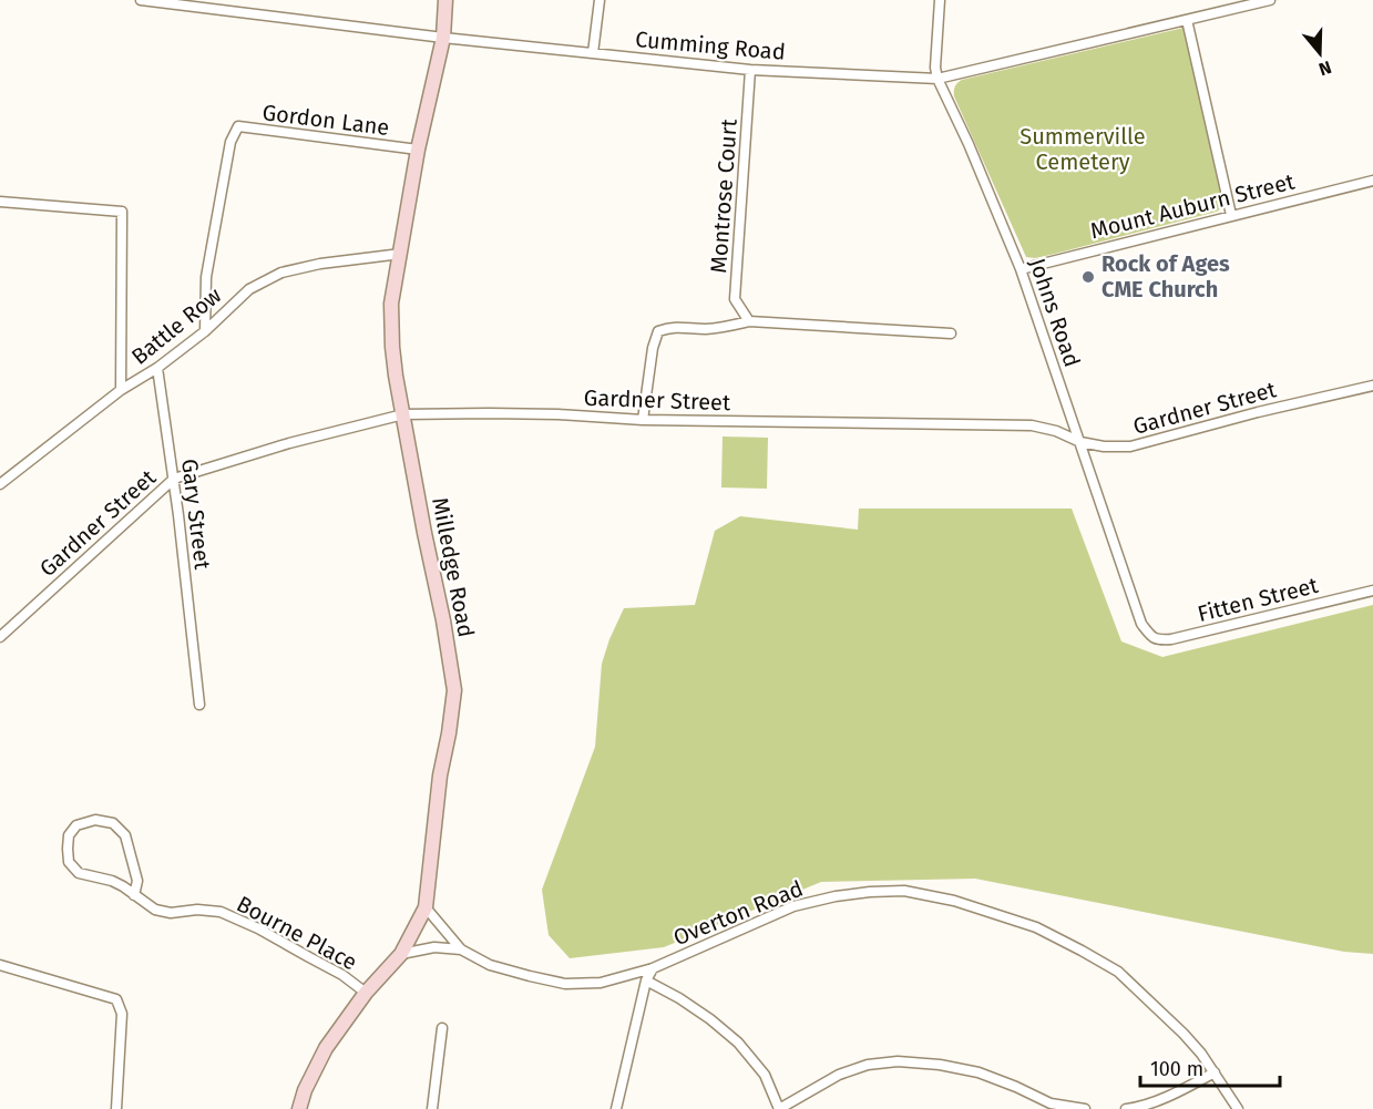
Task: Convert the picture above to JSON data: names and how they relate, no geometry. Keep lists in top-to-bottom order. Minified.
{"streets":{"street":["Cumming Road","Gordon Lane","Montrose Court","Mount Auburn Street","Johns Road","Battle Row","Gardner Street","Gary Street","Milledge Road","Fitten Street","Overton Road","Bourne Place"]},"crossings":[["Cumming Road","Montrose Court"],["Cumming Road","Johns Road"],["Cumming Road","Milledge Road"],["Gordon Lane","Battle Row"],["Gordon Lane","Milledge Road"],["Mount Auburn Street","Johns Road"],["Johns Road","Gardner Street"],["Johns Road","Fitten Street"],["Battle Row","Gary Street"],["Battle Row","Milledge Road"],["Gardner Street","Gary Street"],["Gardner Street","Milledge Road"],["Milledge Road","Overton Road"],["Milledge Road","Bourne Place"]],"parks":["Summerville Cemetery"],"places":["Rock of Ages CME Church"],"scale_bar":"100 m","north":"bottom"}
